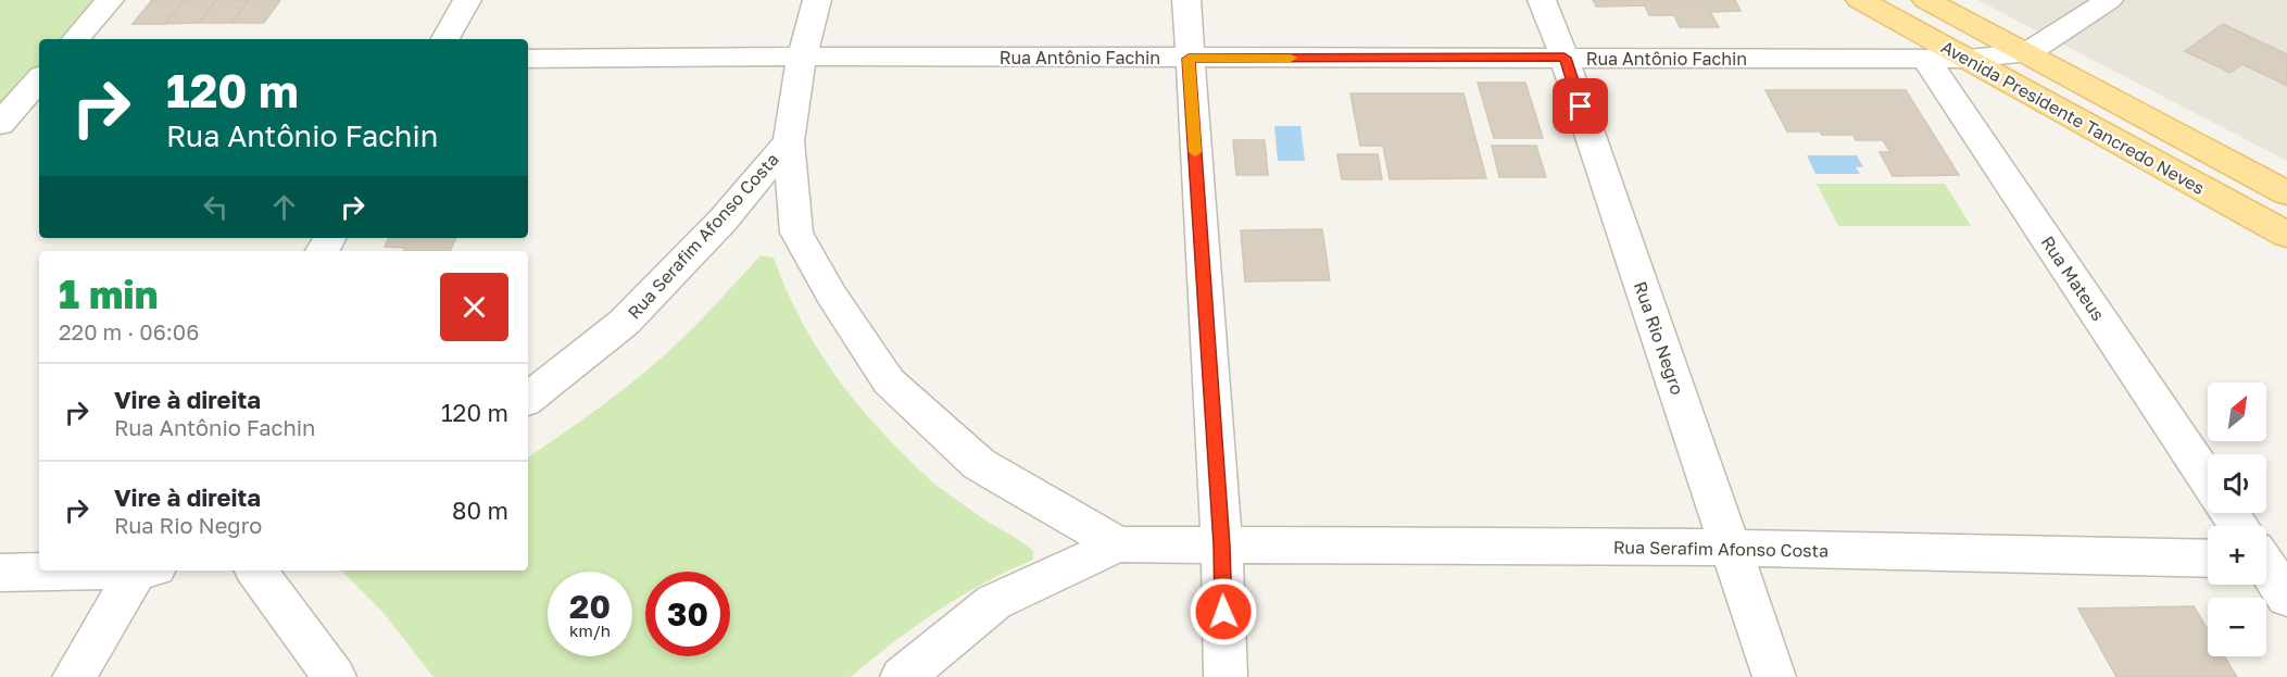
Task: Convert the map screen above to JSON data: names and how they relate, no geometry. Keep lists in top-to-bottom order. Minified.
{"streets":{"main road":["Avenida Presidente Tancredo Neves"],"street":["Rua Antônio Fachin","Rua Serafim Afonso Costa","Rua Mateus","Rua Rio Negro"]},"crossings":[["Rua Antônio Fachin","Avenida Presidente Tancredo Neves"],["Rua Antônio Fachin","Rua Mateus"],["Rua Antônio Fachin","Rua Rio Negro"],["Rua Serafim Afonso Costa","Rua Rio Negro"]],"north":"top right","page":{"turn":["120 m","Rua Antônio Fachin"],"heading":["1 min","220 m · 06:06"],"list":[{"name":"Vire à direita","note":"Rua Antônio Fachin","value":"120 m"},{"name":"Vire à direita","note":"Rua Rio Negro","value":"80 m"}],"map_buttons":["+","−"],"speed":"20 km/h","limit":"30"}}
